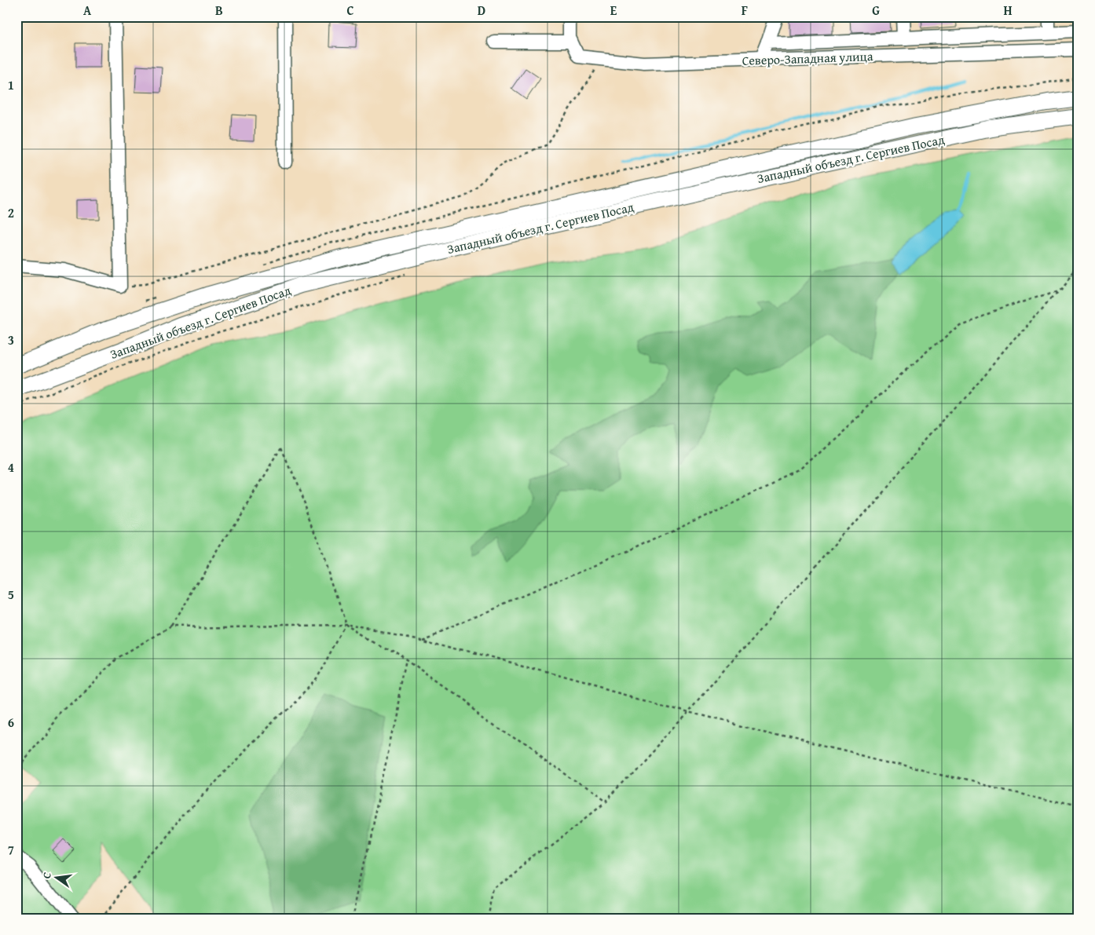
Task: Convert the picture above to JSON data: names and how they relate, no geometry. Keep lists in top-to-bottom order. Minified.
{"streets":{"main road":["Западный объезд г. Сергиев Посад"],"street":["Северо-Западная улица"]},"north":"left","grid":{"columns":["A","B","C","D","E","F","G","H"],"rows":["1","2","3","4","5","6","7"]}}
